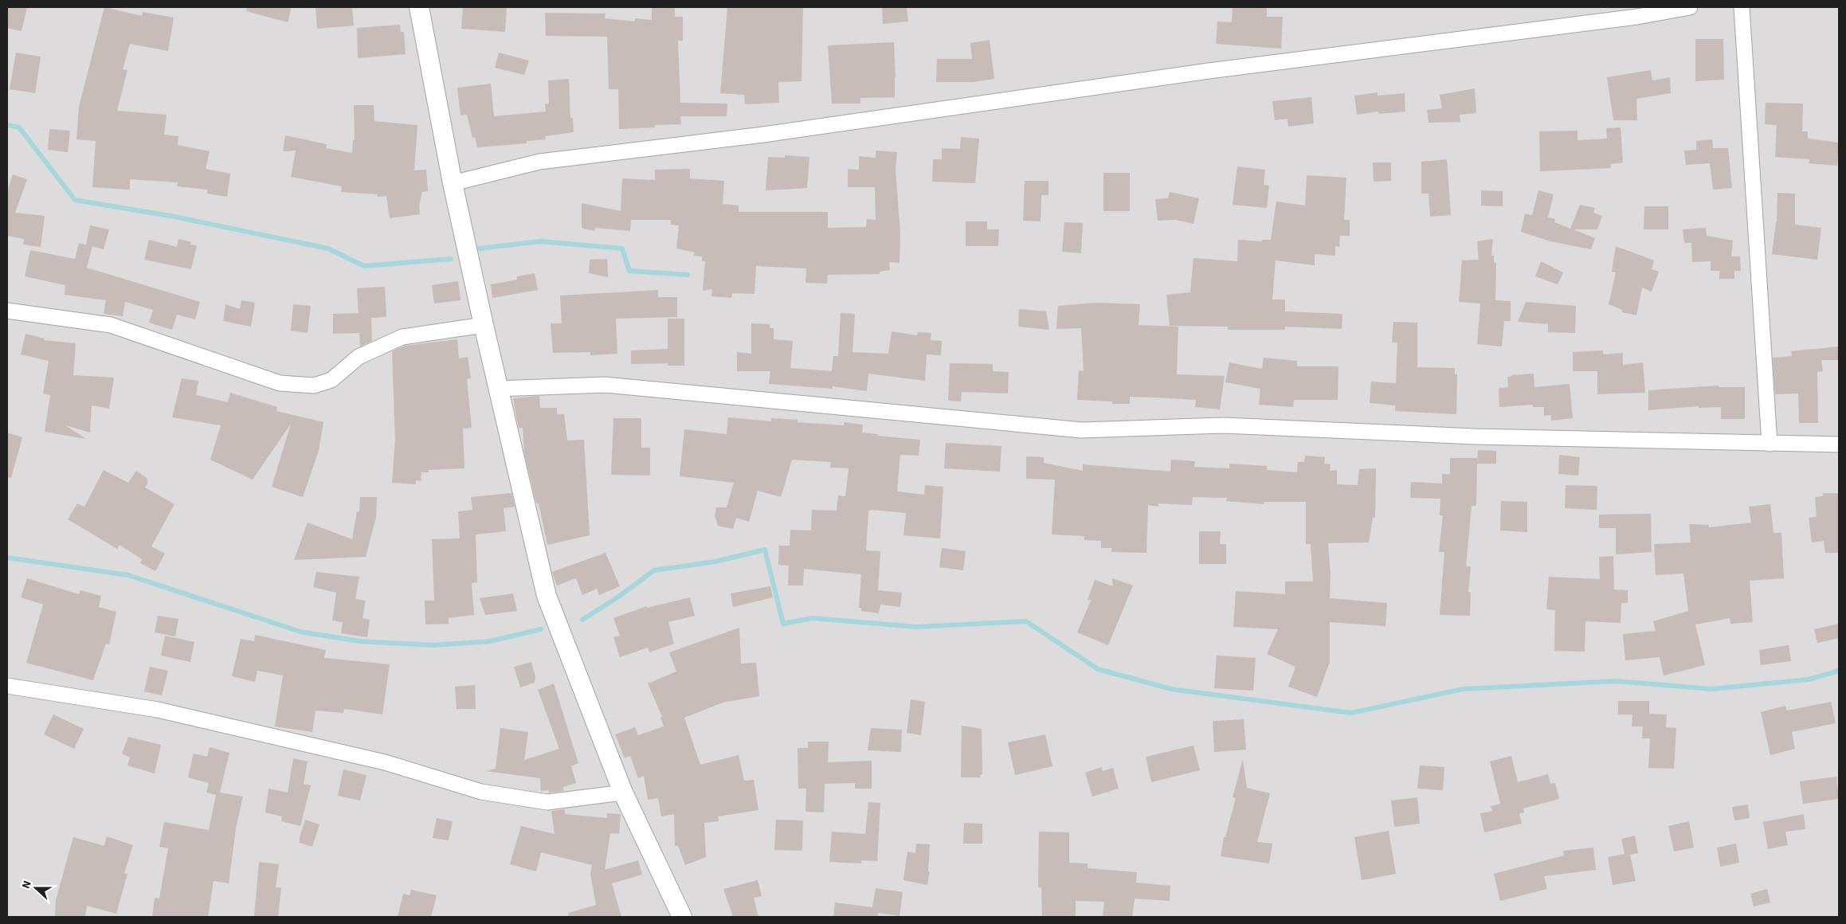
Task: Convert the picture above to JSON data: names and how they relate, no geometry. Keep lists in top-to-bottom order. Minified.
{"north":"left"}
